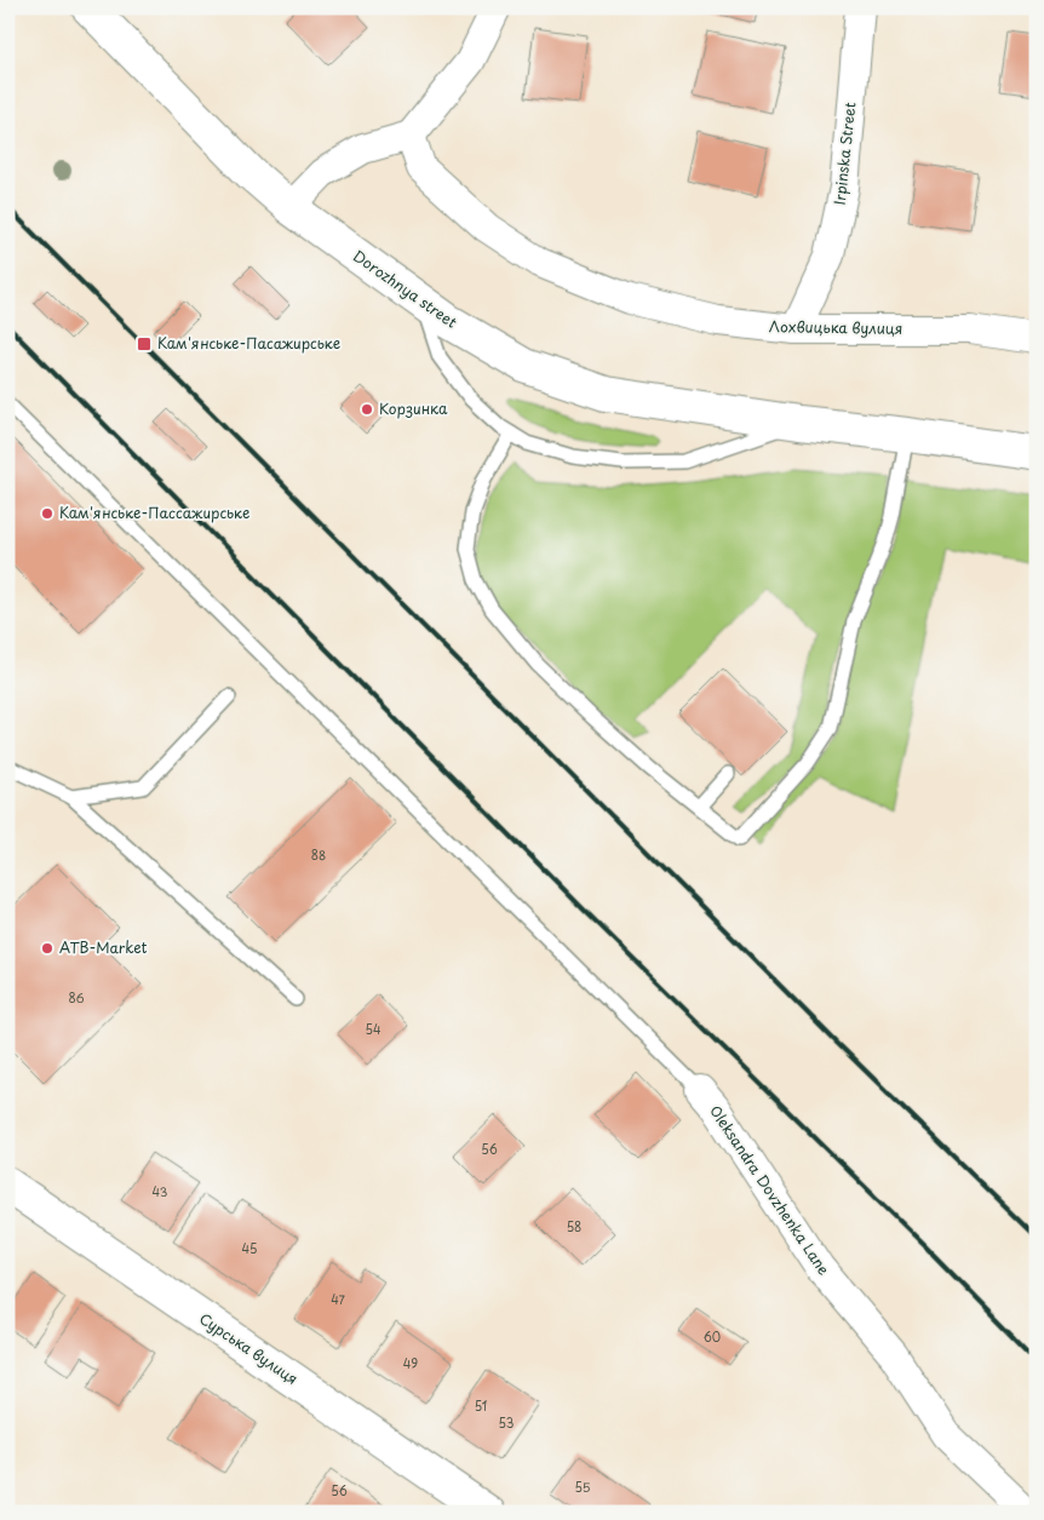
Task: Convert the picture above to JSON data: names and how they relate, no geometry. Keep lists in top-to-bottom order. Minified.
{"streets":{"main road":["Dorozhnya street","Сурська вулиця"],"street":["Irpinska Street","Лохвицька вулиця","Oleksandra Dovzhenka Lane"]},"crossings":[["Irpinska Street","Лохвицька вулиця"]],"places":{"transit":["Кам'янське-Пасажирське"],"other":["Корзинка","Кам'янське-Пассажирське","ATB-Market"]},"house_numbers":["88","86","54","56","43","58","45","47","60","49","51","53","55","56"]}
